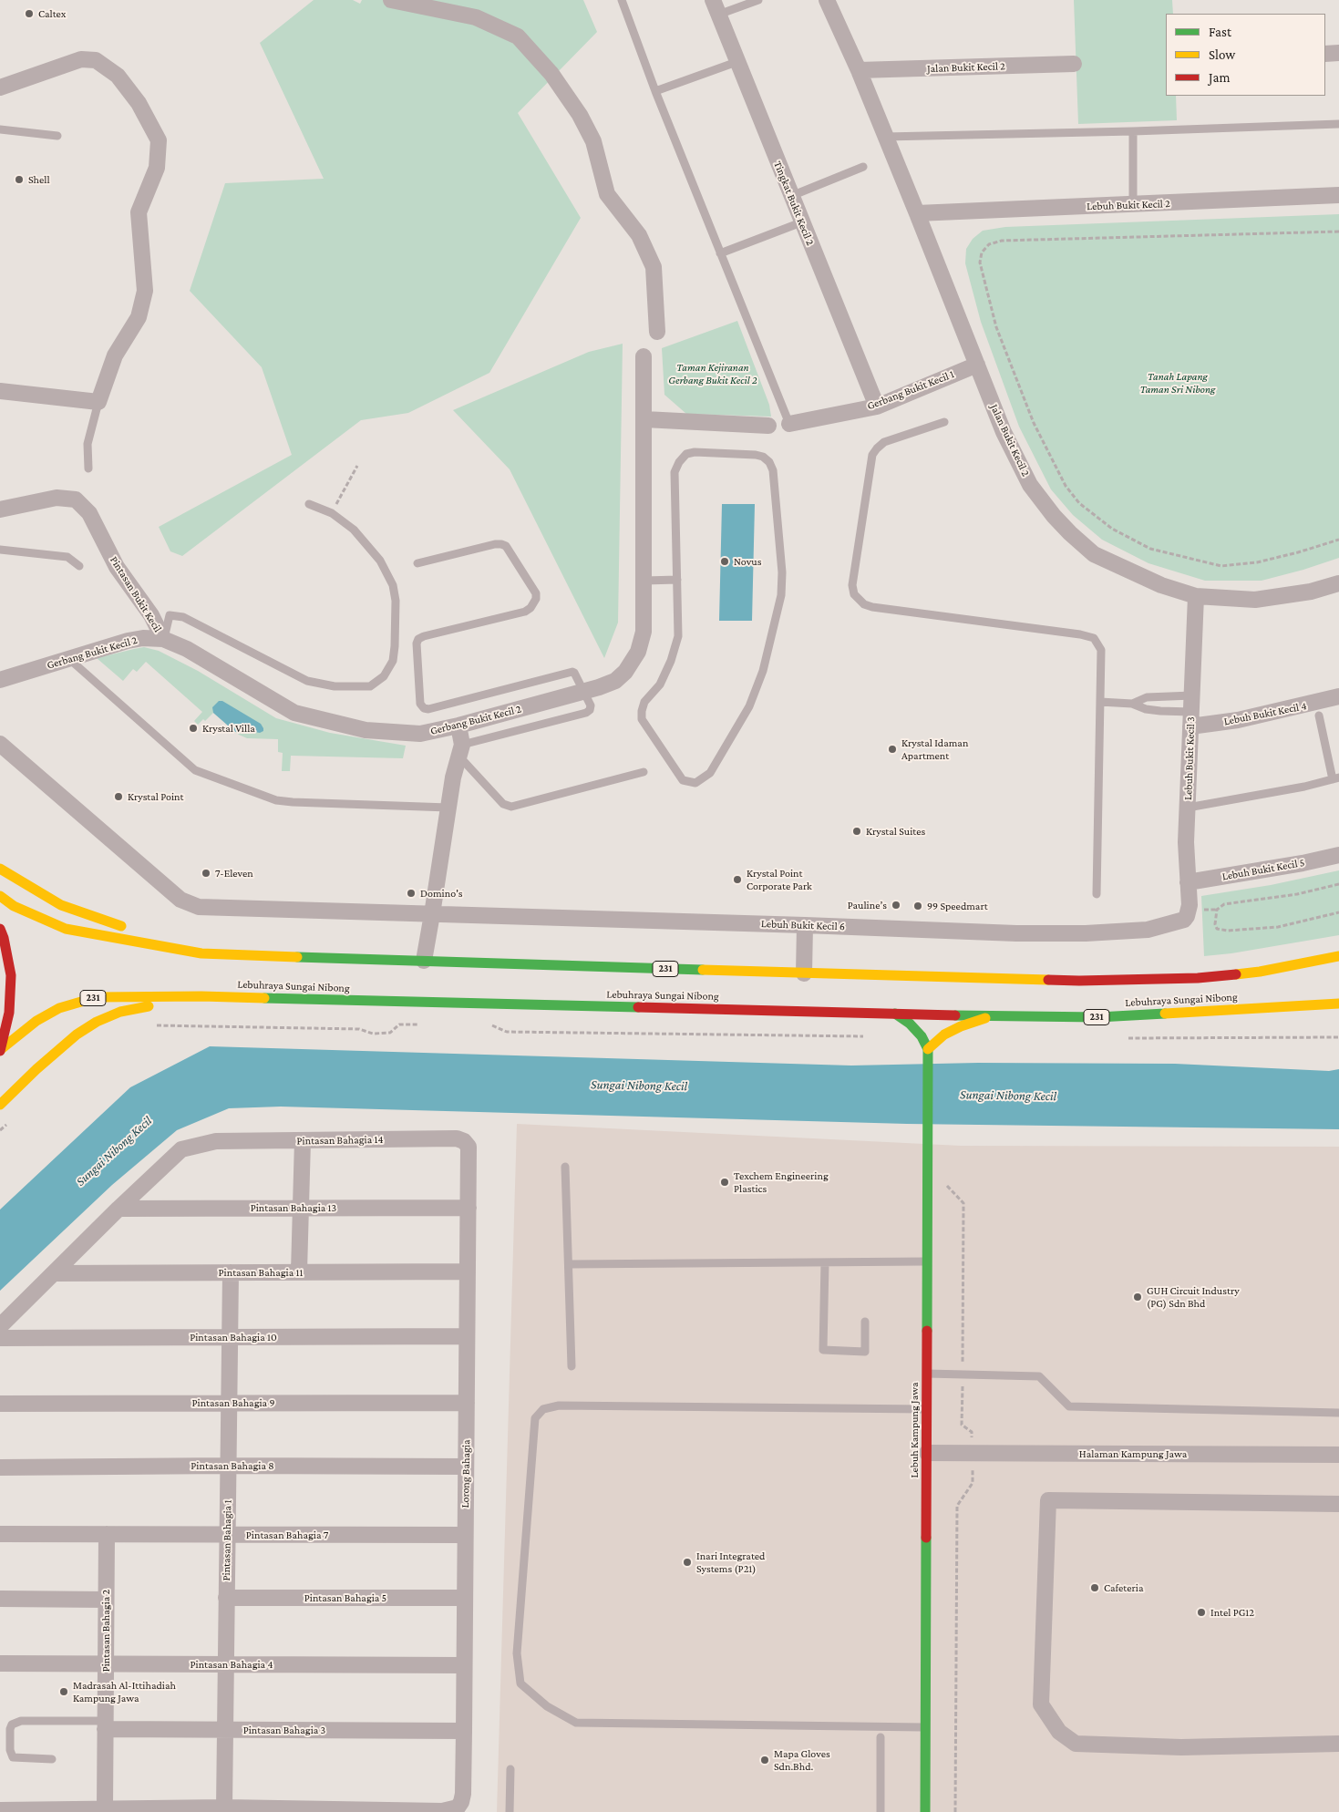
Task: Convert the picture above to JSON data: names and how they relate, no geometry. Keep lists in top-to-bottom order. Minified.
{"streets":{"main road":["231","Lebuhraya Sungai Nibong","Lebuh Kampung Jawa"],"street":["Jalan Bukit Kecil 2","Tingkat Bukit Kecil 2","Lebuh Bukit Kecil 2","Gerbang Bukit Kecil 1","Pintasan Bukit Kecil","Gerbang Bukit Kecil 2","Lebuh Bukit Kecil 4","Lebuh Bukit Kecil 3","Lebuh Bukit Kecil 5","Lebuh Bukit Kecil 6","Pintasan Bahagia 14","Pintasan Bahagia 13","Pintasan Bahagia 11","Pintasan Bahagia 10","Pintasan Bahagia 9","Halaman Kampung Jawa","Pintasan Bahagia 8","Lorong Bahagia","Pintasan Bahagia 7","Pintasan Bahagia 1","Pintasan Bahagia 5","Pintasan Bahagia 2","Pintasan Bahagia 4","Pintasan Bahagia 3"]},"crossings":[["Jalan Bukit Kecil 2","Lebuh Bukit Kecil 2"],["Jalan Bukit Kecil 2","Gerbang Bukit Kecil 1"],["Jalan Bukit Kecil 2","Lebuh Bukit Kecil 3"],["Tingkat Bukit Kecil 2","Gerbang Bukit Kecil 1"],["Pintasan Bukit Kecil","Gerbang Bukit Kecil 2"],["Lebuh Bukit Kecil 4","Lebuh Bukit Kecil 3"],["Lebuh Bukit Kecil 3","Lebuh Bukit Kecil 5"],["Lebuh Bukit Kecil 3","Lebuh Bukit Kecil 6"],["Pintasan Bahagia 14","Pintasan Bahagia 13"],["Pintasan Bahagia 14","Pintasan Bahagia 11"],["Pintasan Bahagia 14","Lorong Bahagia"],["Pintasan Bahagia 13","Lorong Bahagia"],["Pintasan Bahagia 11","Lorong Bahagia"],["Pintasan Bahagia 11","Pintasan Bahagia 1"],["Pintasan Bahagia 10","Lorong Bahagia"],["Pintasan Bahagia 10","Pintasan Bahagia 1"],["Pintasan Bahagia 9","Lorong Bahagia"],["Pintasan Bahagia 9","Pintasan Bahagia 1"],["Lebuh Kampung Jawa","Halaman Kampung Jawa"],["Pintasan Bahagia 8","Lorong Bahagia"],["Pintasan Bahagia 8","Pintasan Bahagia 1"],["Lorong Bahagia","Pintasan Bahagia 7"],["Lorong Bahagia","Pintasan Bahagia 1"],["Lorong Bahagia","Pintasan Bahagia 5"],["Lorong Bahagia","Pintasan Bahagia 4"],["Lorong Bahagia","Pintasan Bahagia 3"],["Pintasan Bahagia 7","Pintasan Bahagia 1"],["Pintasan Bahagia 7","Pintasan Bahagia 2"],["Pintasan Bahagia 1","Pintasan Bahagia 5"],["Pintasan Bahagia 1","Pintasan Bahagia 4"],["Pintasan Bahagia 1","Pintasan Bahagia 3"],["Pintasan Bahagia 2","Pintasan Bahagia 4"],["Pintasan Bahagia 2","Pintasan Bahagia 3"]],"water":["Sungai Nibong Kecil"],"parks":["Taman Kejiranan Gerbang Bukit Kecil 2","Tanah Lapang Taman Sri Nibong"],"places":["Caltex","Shell","Novus","Krystal Villa","Krystal Idaman Apartment","Krystal Point","Krystal Suites","7-Eleven","Krystal Point Corporate Park","Domino's","Pauline’s","99 Speedmart","Texchem Engineering Plastics","GUH Circuit Industry (PG) Sdn Bhd","Inari Integrated Systems (P21)","Cafeteria","Intel PG12","Madrasah Al-Ittihadiah Kampung Jawa","Mapa Gloves Sdn.Bhd."],"legend":["Fast","Slow","Jam"]}
